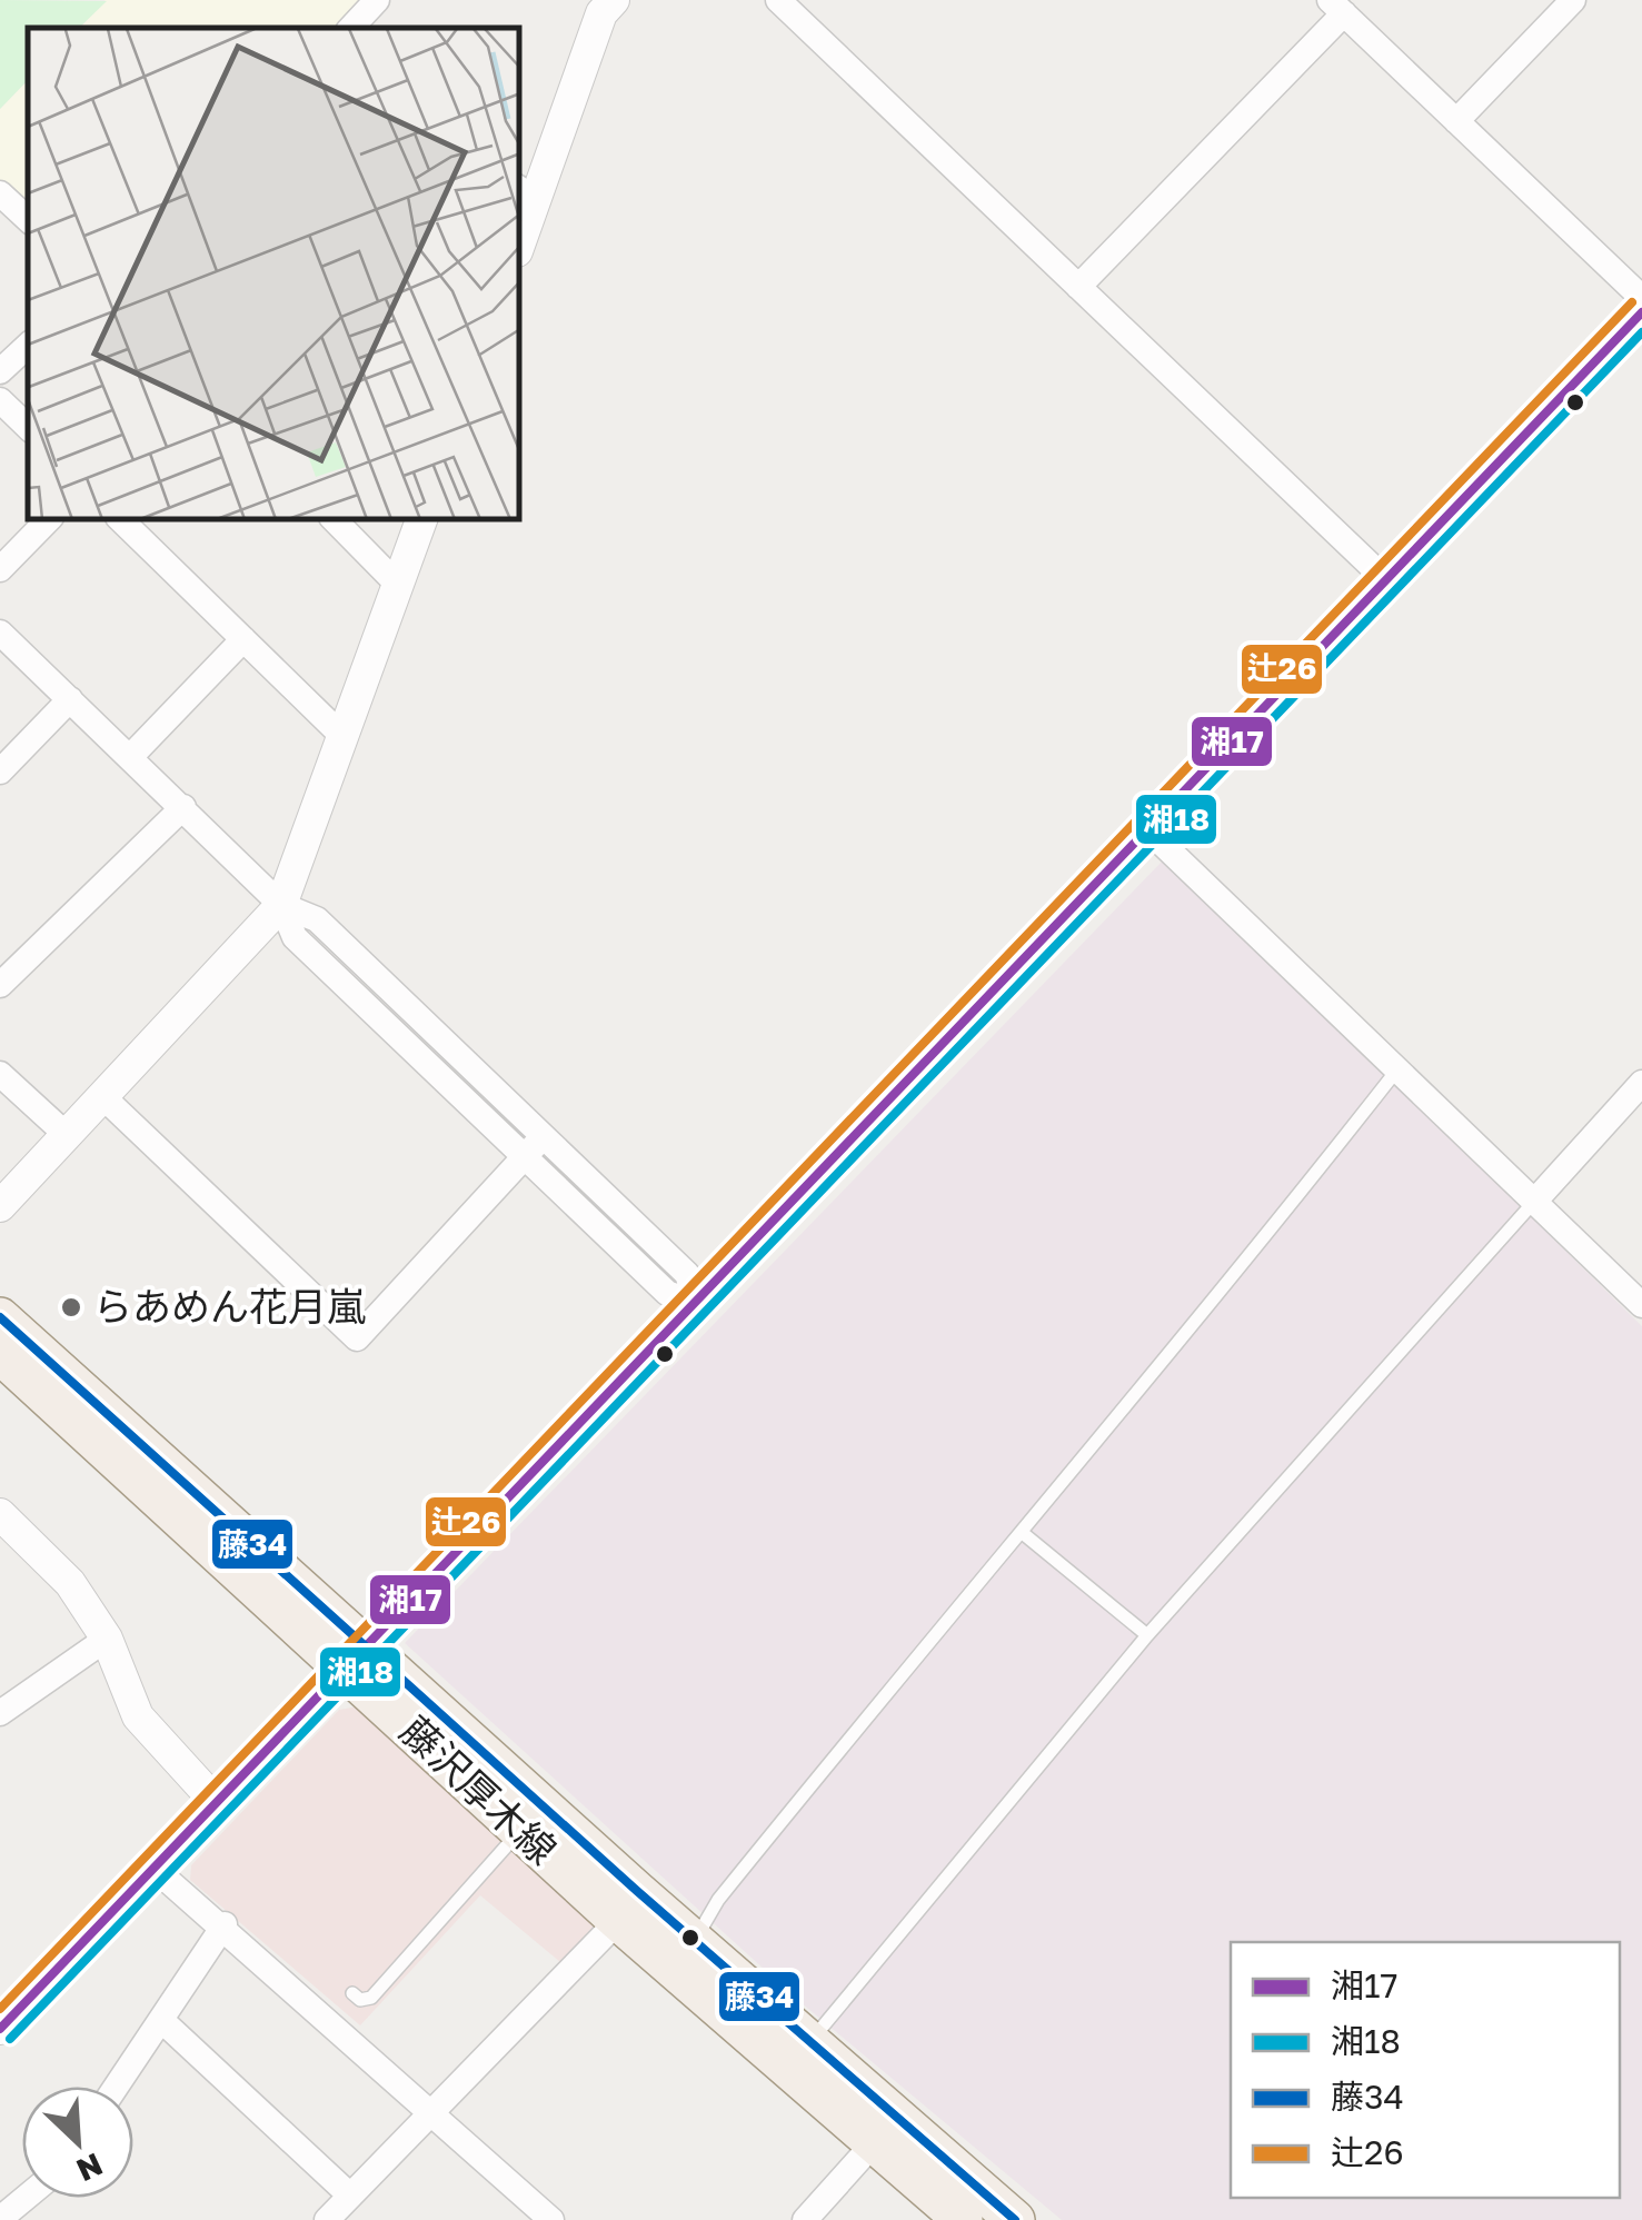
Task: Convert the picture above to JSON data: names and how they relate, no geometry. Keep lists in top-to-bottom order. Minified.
{"streets":{"main road":["藤沢厚木線"]},"places":["らあめん花月嵐"],"lines":["transit line 辻26","transit line 湘17","transit line 湘18","transit line 藤34"],"legend":["湘17","湘18","藤34","辻26"],"north":"bottom right"}
